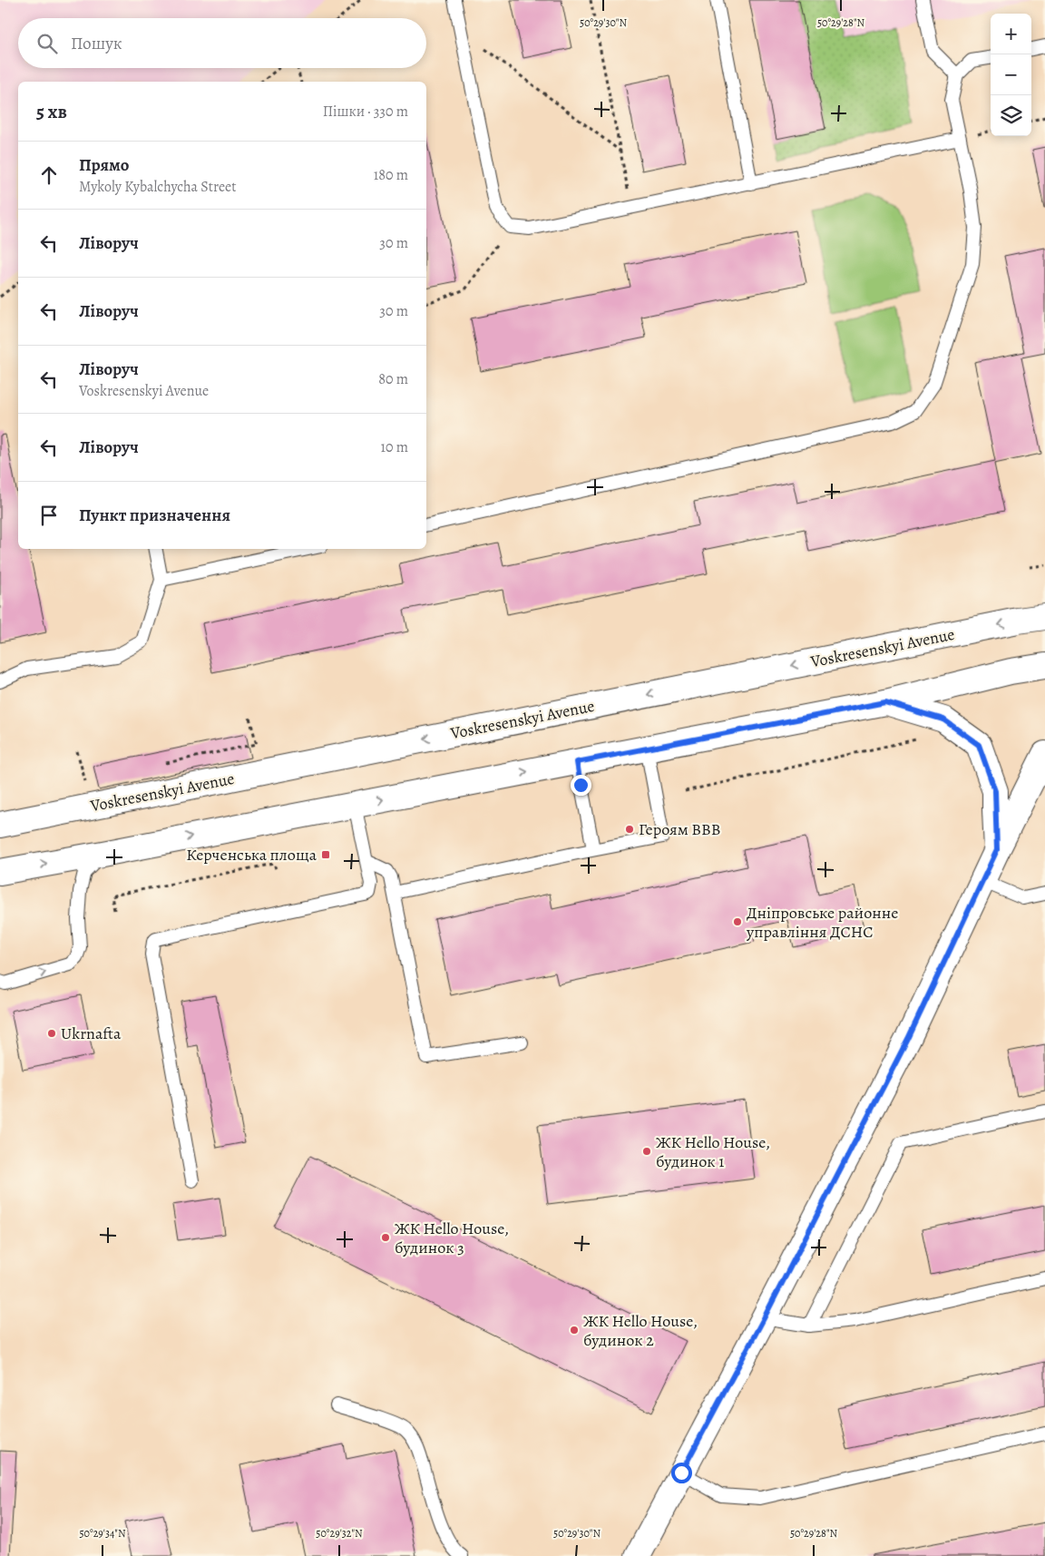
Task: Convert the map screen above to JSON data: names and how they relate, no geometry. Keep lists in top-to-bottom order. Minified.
{"streets":{"main road":["Voskresenskyi Avenue"]},"places":{"other":["Героям ВВВ","Дніпровське районне управління ДСНС","Ukrnafta","ЖК Hello House, будинок 1","ЖК Hello House, будинок 3","ЖК Hello House, будинок 2"],"transit":["Керченська площа"]},"page":{"map_buttons":["+","−"],"search":"Пошук","heading":["5 хв","Пішки · 330 m"],"list":[["Прямо","Mykoly Kybalchycha Street","180 m"],["Ліворуч","30 m"],["Ліворуч","30 m"],["Ліворуч","Voskresenskyi Avenue","80 m"],["Ліворуч","10 m"],"Пункт призначення"]},"coordinates":["50°29'30\"N","50°29'28\"N","50°29'34\"N","50°29'32\"N"]}
